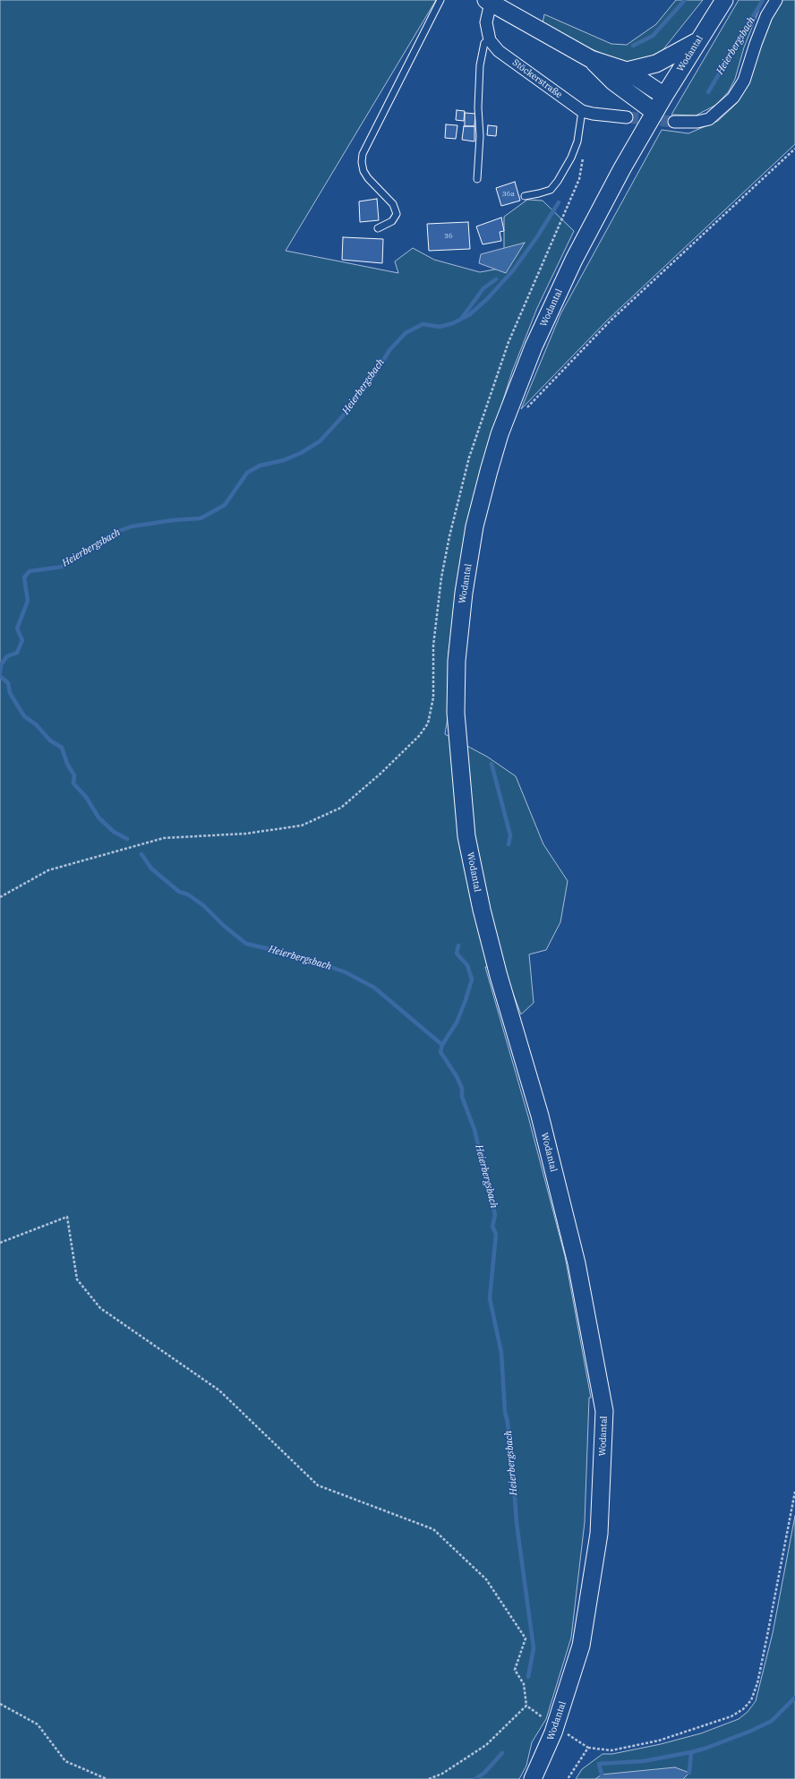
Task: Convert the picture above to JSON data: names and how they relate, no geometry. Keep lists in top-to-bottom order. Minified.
{"streets":{"main road":["Wodantal"],"street":["Stöckerstraße"]},"water":["Heierbergsbach"],"house_numbers":["36a","36"]}
